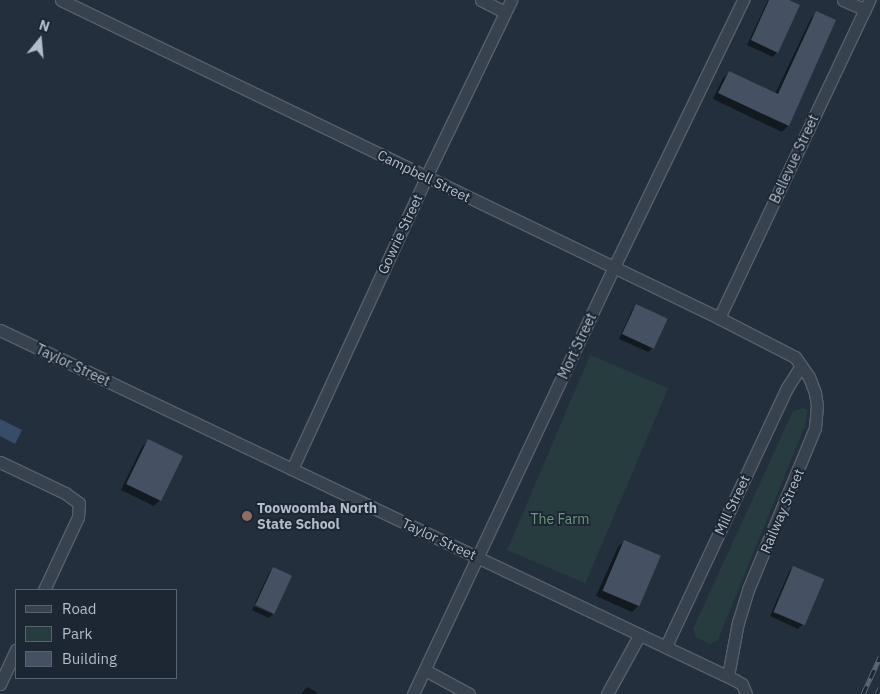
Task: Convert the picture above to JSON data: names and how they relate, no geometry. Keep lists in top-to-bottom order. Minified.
{"streets":{"street":["Bellevue Street","Campbell Street","Gowrie Street","Mort Street","Taylor Street","Mill Street","Railway Street"]},"crossings":[["Bellevue Street","Campbell Street"],["Campbell Street","Gowrie Street"],["Campbell Street","Mort Street"],["Campbell Street","Railway Street"],["Gowrie Street","Taylor Street"],["Mort Street","Taylor Street"],["Taylor Street","Mill Street"],["Taylor Street","Railway Street"],["Mill Street","Railway Street"]],"parks":["The Farm"],"places":["Toowoomba North State School"],"legend":["Road","Park","Building"],"north":"top"}
